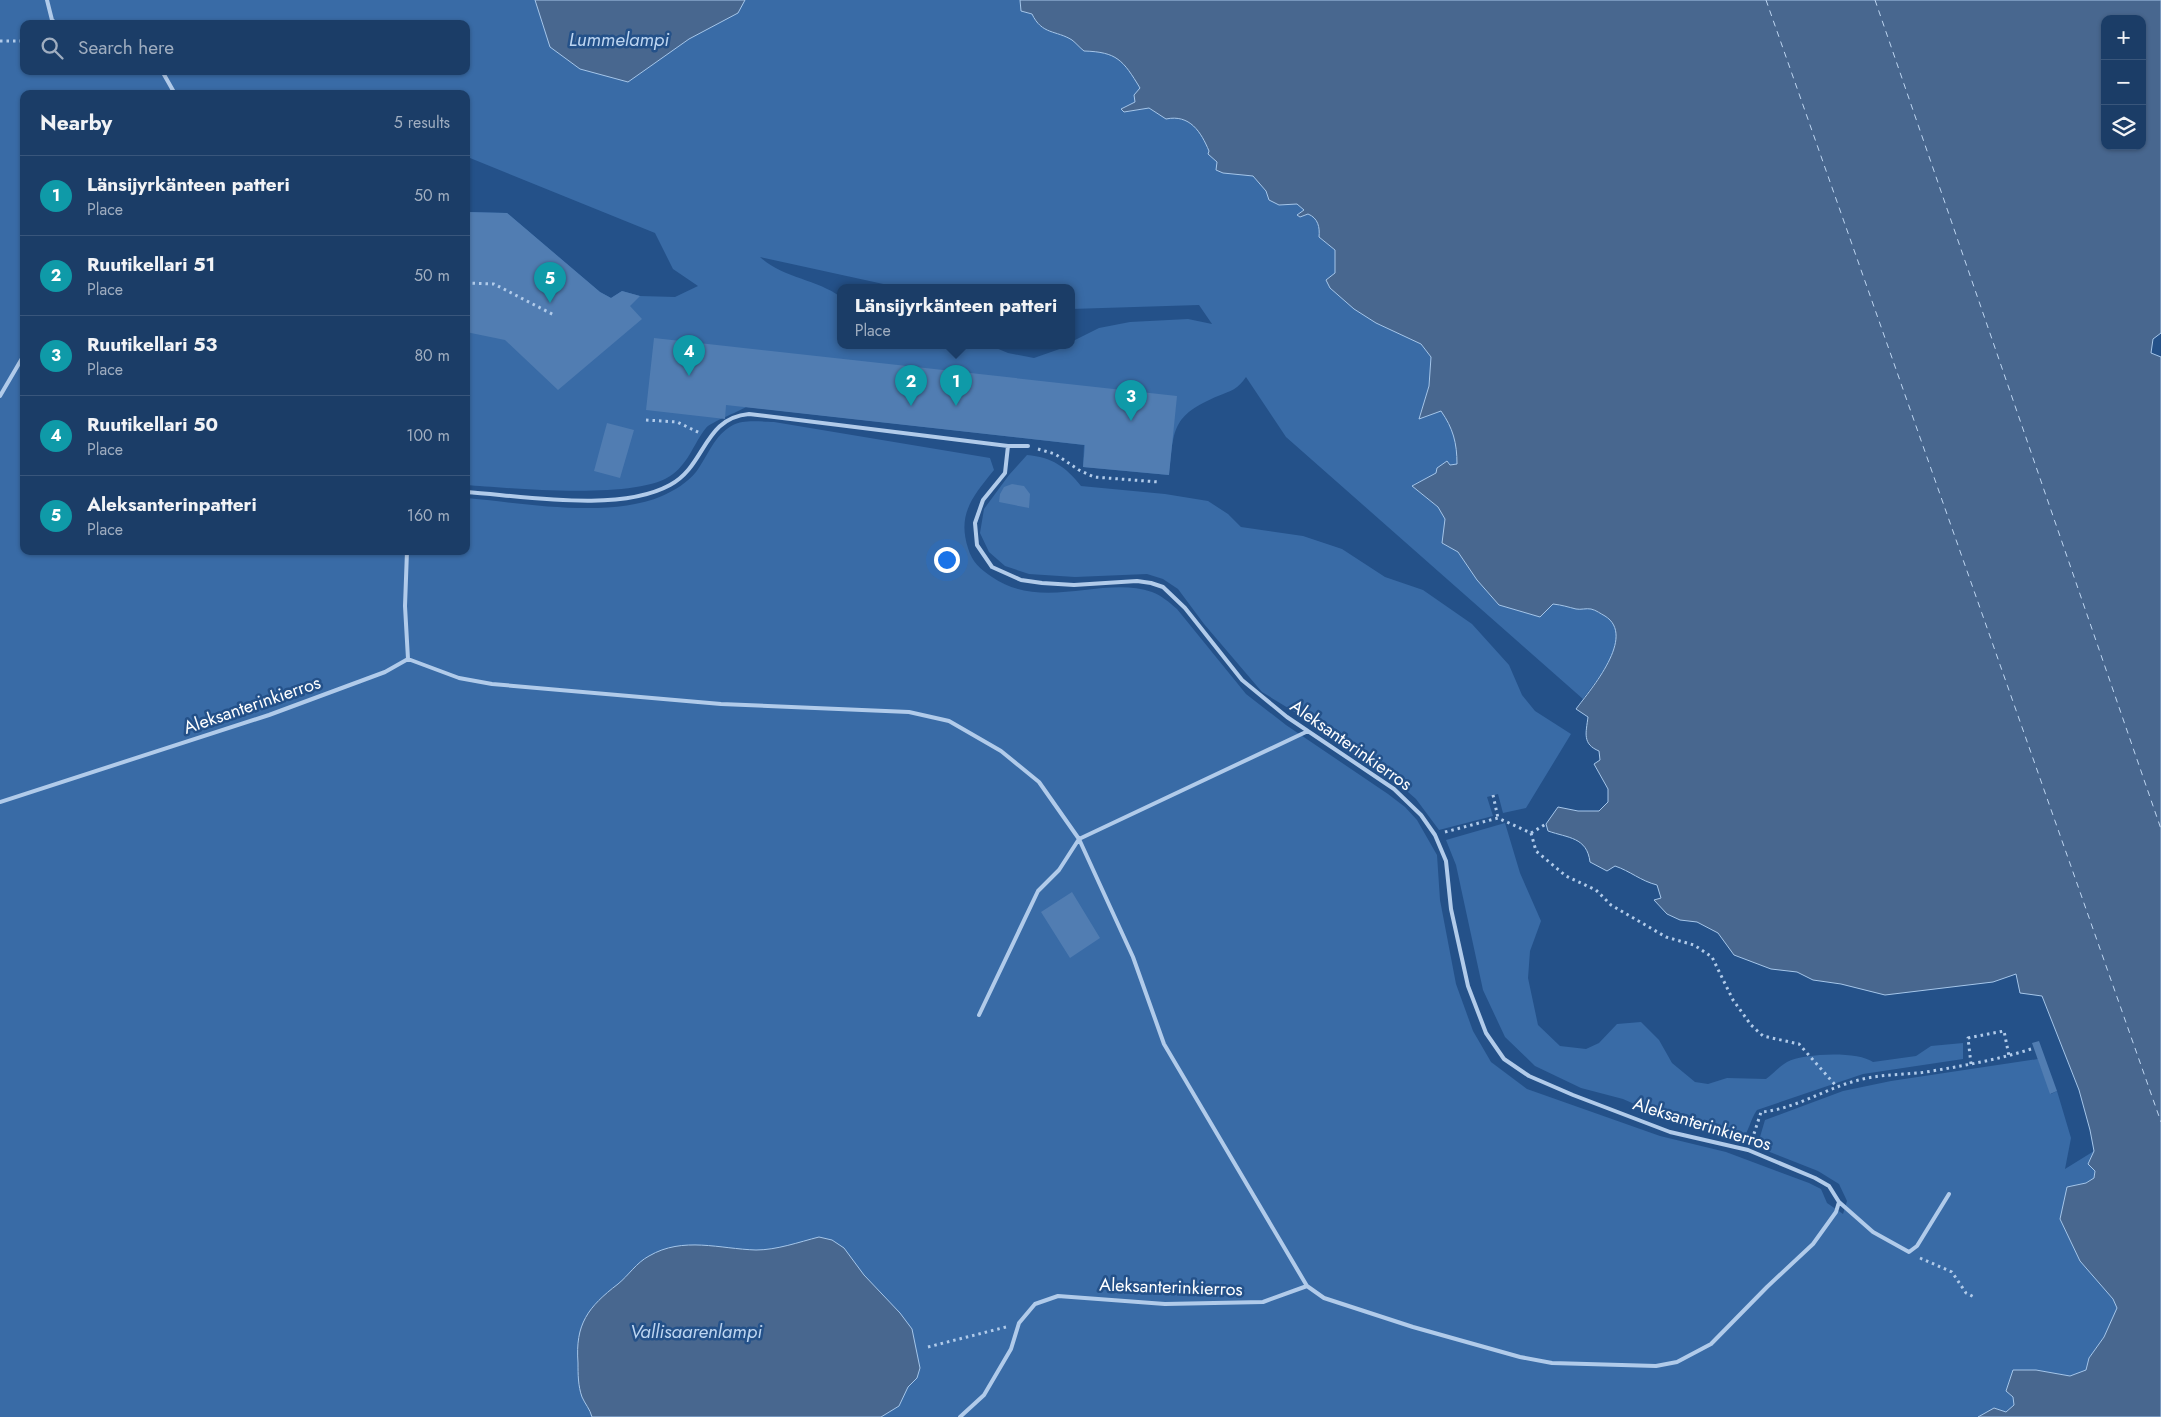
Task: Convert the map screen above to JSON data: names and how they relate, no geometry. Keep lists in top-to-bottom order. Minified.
{"streets":{"lane":["Aleksanterinkierros"]},"water":["Lummelampi","Vallisaarenlampi"],"page":{"map_buttons":["+","−"],"search":"Search here","heading":["Nearby","5 results"],"list":[{"mark":"1","name":"Länsijyrkänteen patteri","note":"Place","value":"50 m"},{"mark":"2","name":"Ruutikellari 51","note":"Place","value":"50 m"},{"mark":"3","name":"Ruutikellari 53","note":"Place","value":"80 m"},{"mark":"4","name":"Ruutikellari 50","note":"Place","value":"100 m"},{"mark":"5","name":"Aleksanterinpatteri","note":"Place","value":"160 m"}],"pins":["5","4","1","2","3"],"popup":["Länsijyrkänteen patteri","Place"]}}
